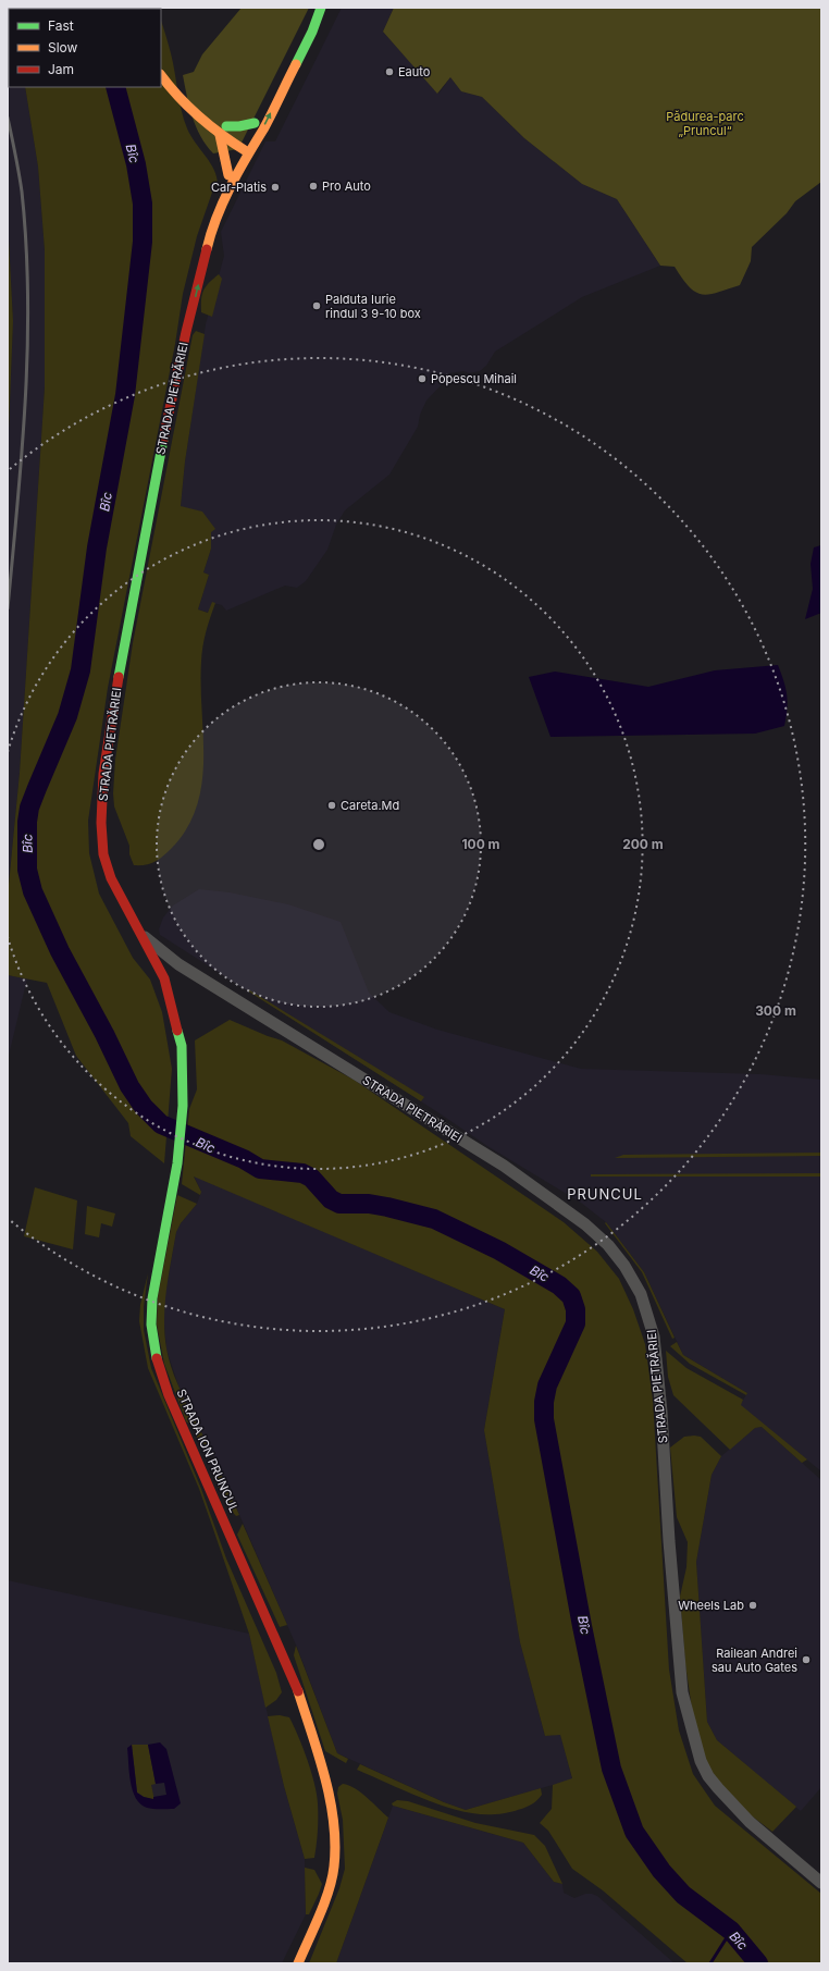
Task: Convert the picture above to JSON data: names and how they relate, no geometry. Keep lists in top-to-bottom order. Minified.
{"streets":{"main road":["STRADA PIETRĂRIEI","STRADA ION PRUNCUL"]},"crossings":[["STRADA PIETRĂRIEI","STRADA ION PRUNCUL"]],"districts":["PRUNCUL"],"water":["Bîc"],"parks":["Pădurea-parc „Pruncul“"],"places":["Eauto","Pro Auto","Car-Platis","Palduta Iurie rindul 3 9-10 box","Popescu Mihail","Careta.Md","Wheels Lab","Railean Andrei sau Auto Gates"],"legend":["Fast","Slow","Jam"],"rings":["100 m","200 m","300 m"]}
